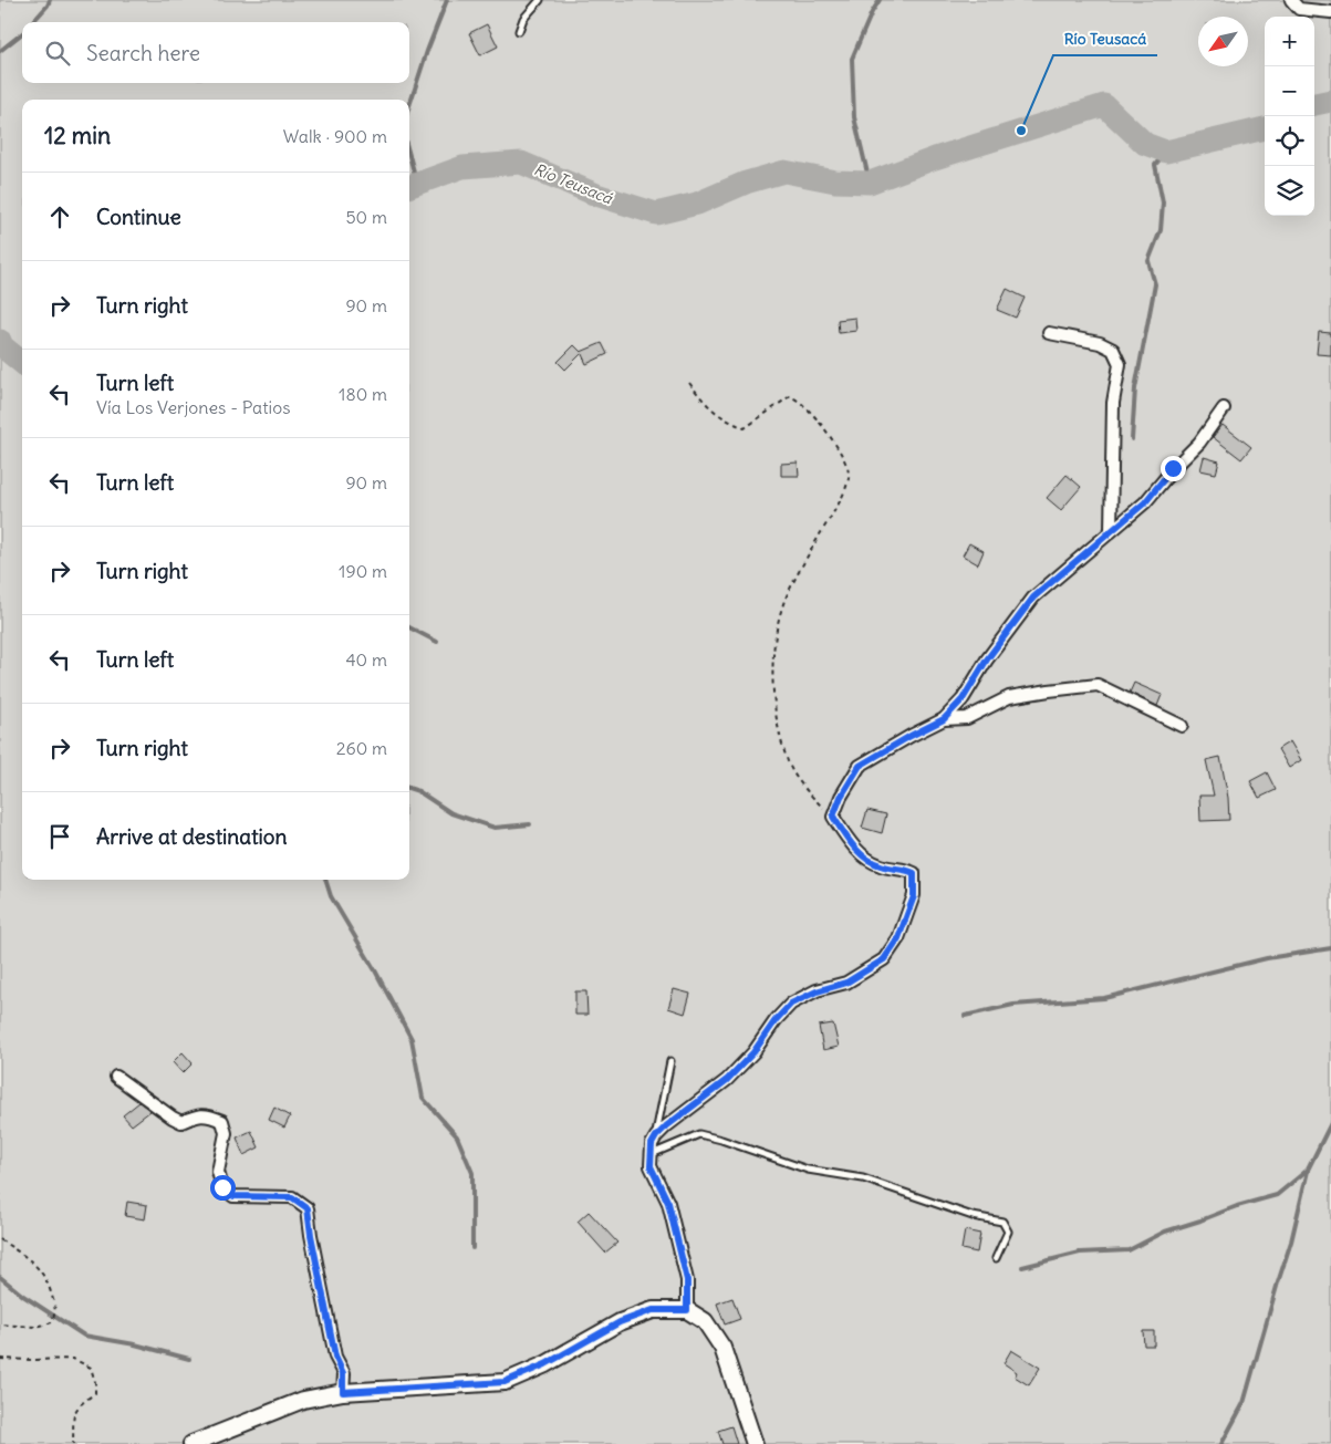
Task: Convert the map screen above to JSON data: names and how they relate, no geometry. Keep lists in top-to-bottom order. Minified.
{"water":["Río Teusacá"],"places":["Río Teusacá"],"north":"bottom left","page":{"map_buttons":["+","−"],"search":"Search here","heading":["12 min","Walk · 900 m"],"list":[["Continue","50 m"],["Turn right","90 m"],["Turn left","Vía Los Verjones - Patios","180 m"],["Turn left","90 m"],["Turn right","190 m"],["Turn left","40 m"],["Turn right","260 m"],"Arrive at destination"]}}
